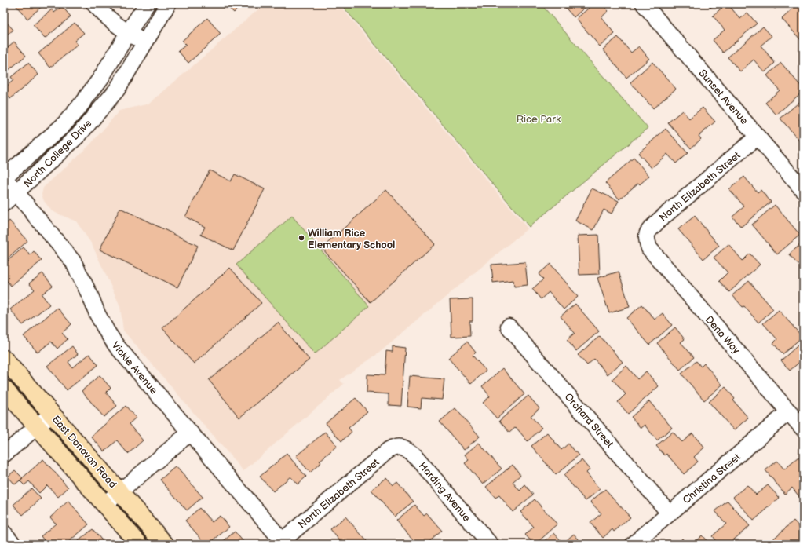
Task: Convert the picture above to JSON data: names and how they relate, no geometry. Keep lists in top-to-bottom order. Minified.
{"streets":{"main road":["East Donovan Road"],"street":["Sunset Avenue","North College Drive","North Elizabeth Street","Dena Way","Vickie Avenue","Orchard Street","Christina Street","Harding Avenue"]},"crossings":[["Sunset Avenue","North Elizabeth Street"],["North College Drive","Vickie Avenue"],["North Elizabeth Street","Dena Way"],["North Elizabeth Street","Vickie Avenue"],["North Elizabeth Street","Harding Avenue"],["Dena Way","Christina Street"],["Orchard Street","Christina Street"]],"parks":["Rice Park"],"places":["William Rice Elementary School"]}
